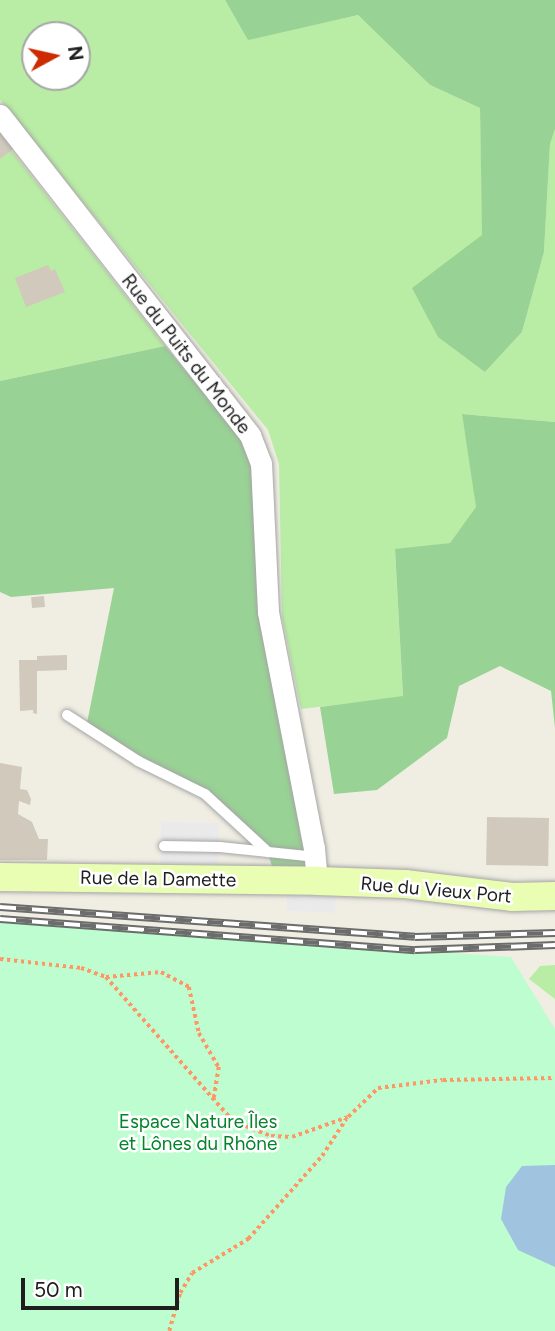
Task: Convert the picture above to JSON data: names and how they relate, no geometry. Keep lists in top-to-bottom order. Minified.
{"streets":{"main road":["Rue de la Damette","Rue du Vieux Port"],"street":["Rue du Puits du Monde"]},"crossings":[["Rue du Puits du Monde","Rue de la Damette"],["Rue du Puits du Monde","Rue du Vieux Port"],["Rue de la Damette","Rue du Vieux Port"]],"parks":["Espace Nature Îles et Lônes du Rhône"],"scale_bar":"50 m","north":"right"}
